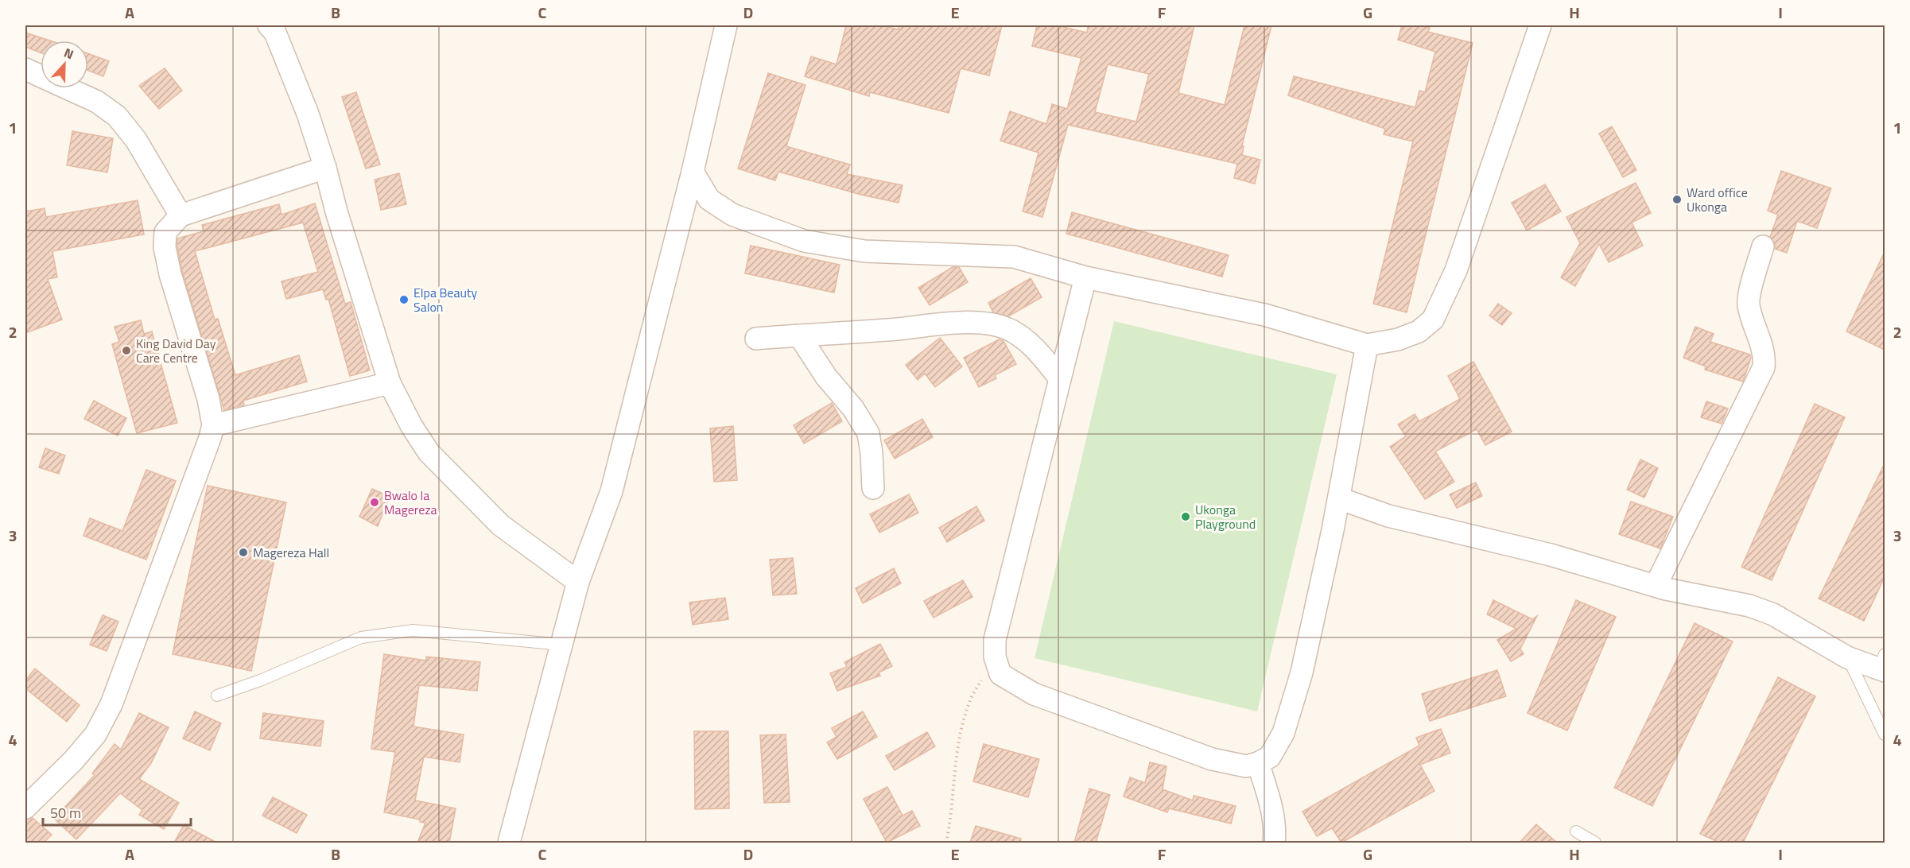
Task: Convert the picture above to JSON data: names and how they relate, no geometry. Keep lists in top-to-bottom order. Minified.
{"places":["Ward office Ukonga","Elpa Beauty Salon","King David Day Care Centre","Bwalo la Magereza","Ukonga Playground","Magereza Hall"],"scale_bar":"50 m","north":"top","grid":{"columns":["A","B","C","D","E","F","G","H","I"],"rows":["1","2","3","4"]}}
